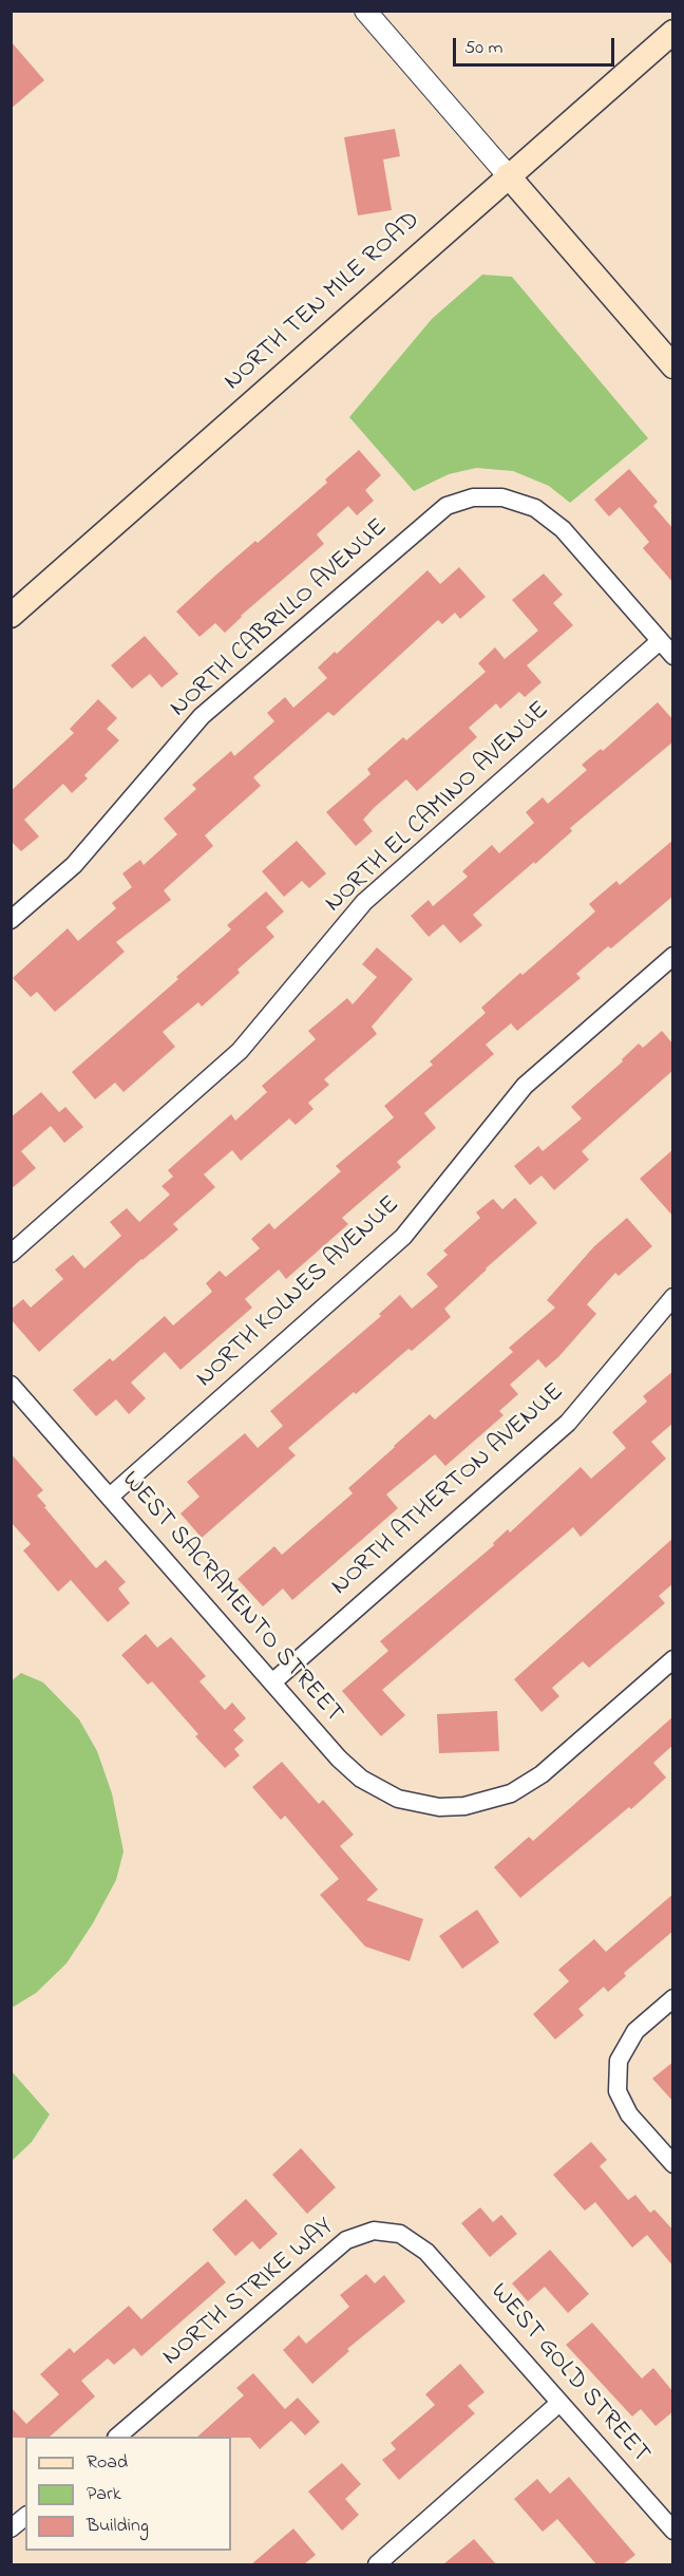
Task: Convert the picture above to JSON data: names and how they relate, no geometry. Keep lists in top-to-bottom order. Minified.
{"streets":{"main road":["NORTH TEN MILE ROAD"],"street":["NORTH CABRILLO AVENUE","NORTH EL CAMINO AVENUE","NORTH KOLNES AVENUE","NORTH ATHERTON AVENUE","WEST SACRAMENTO STREET","NORTH STRIKE WAY","WEST GOLD STREET"]},"crossings":[["NORTH CABRILLO AVENUE","NORTH EL CAMINO AVENUE"],["NORTH KOLNES AVENUE","WEST SACRAMENTO STREET"],["NORTH ATHERTON AVENUE","WEST SACRAMENTO STREET"],["NORTH STRIKE WAY","WEST GOLD STREET"]],"legend":["Road","Park","Building"],"scale_bar":"50 m"}
